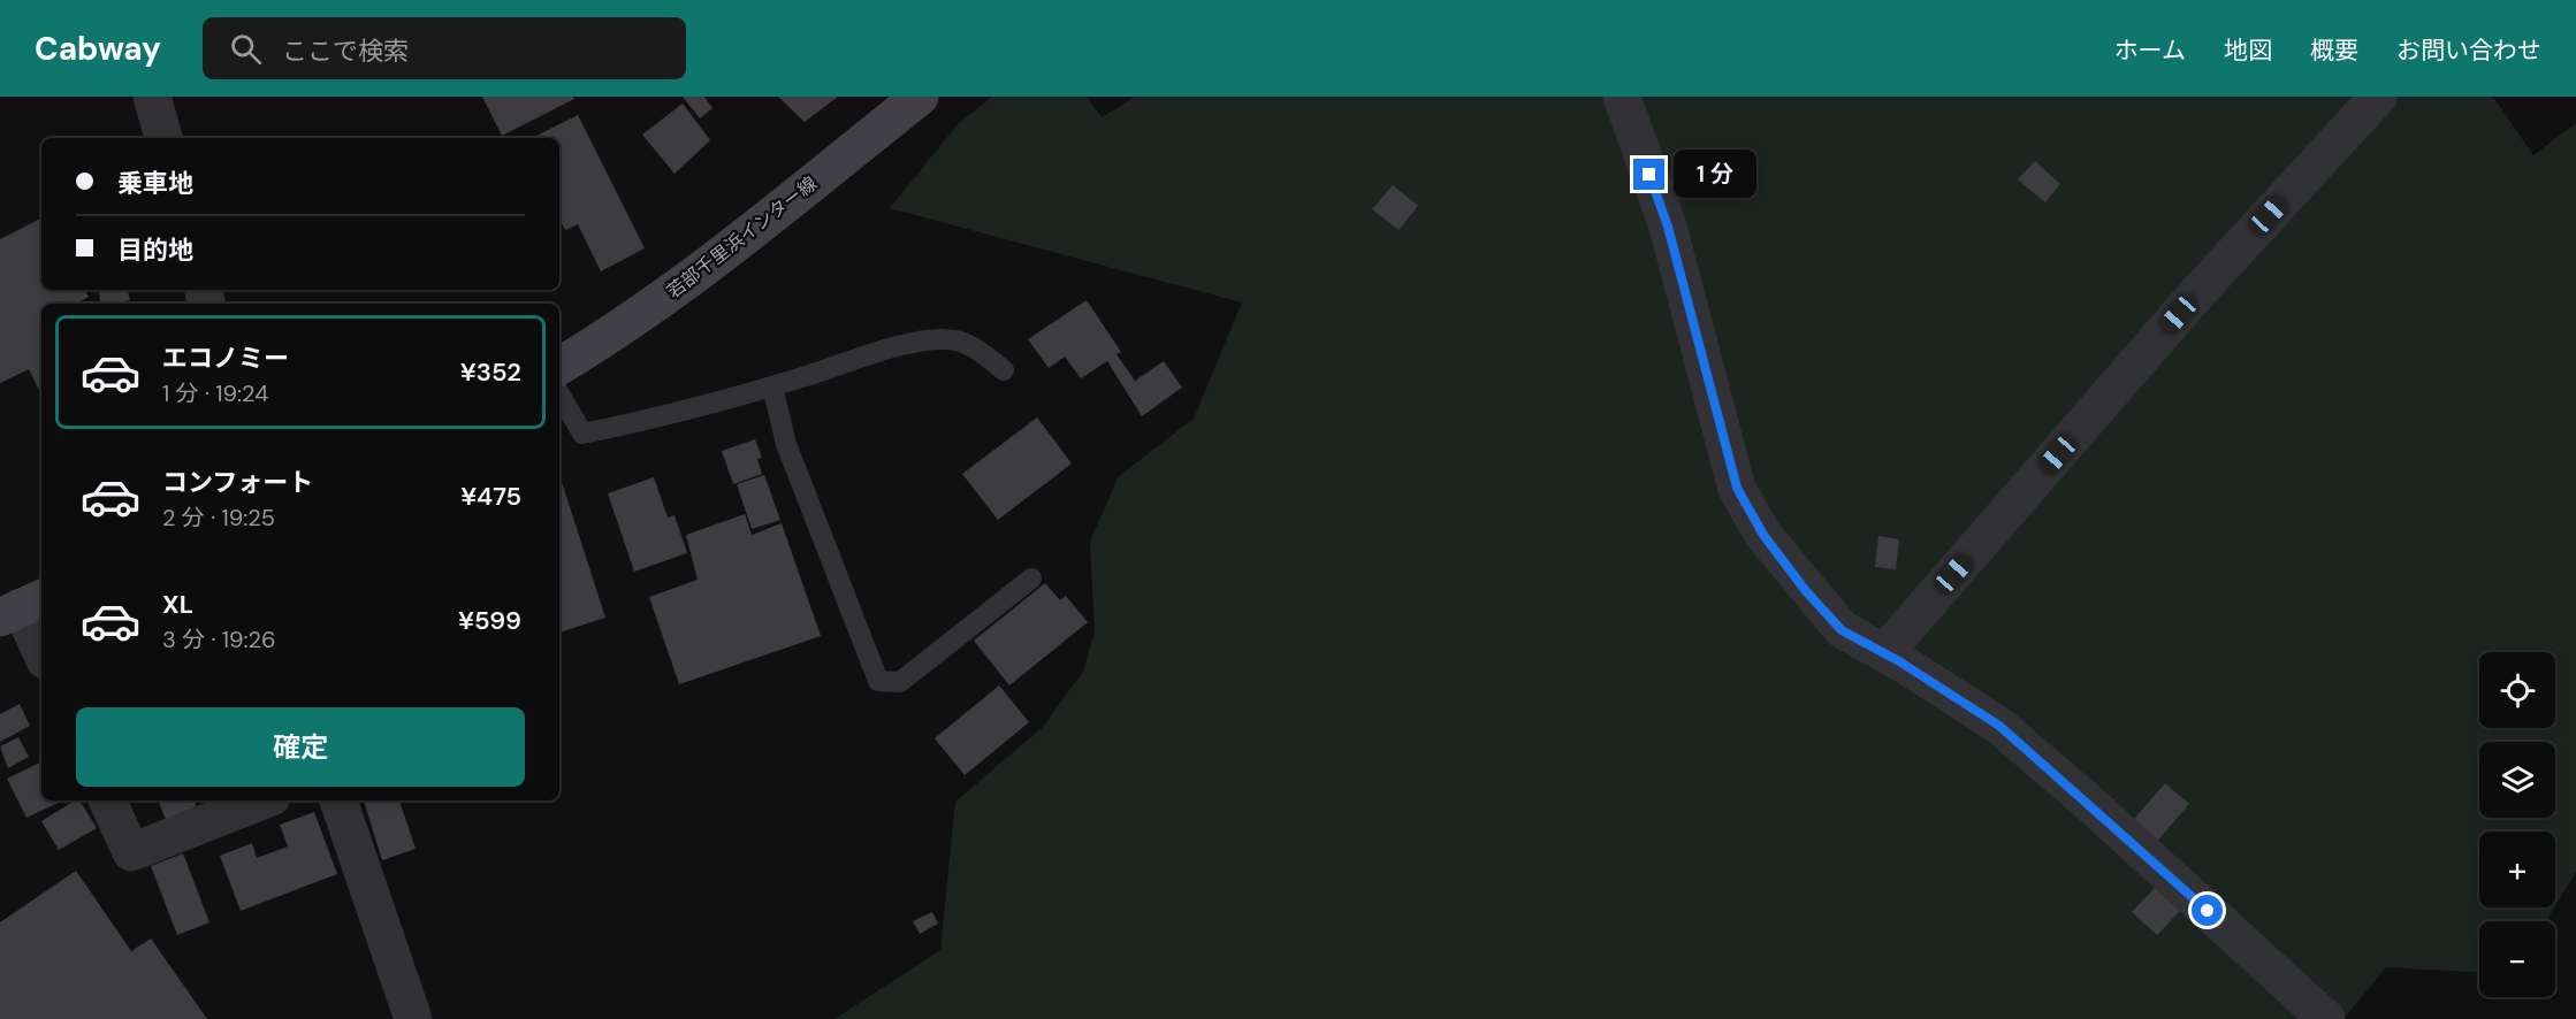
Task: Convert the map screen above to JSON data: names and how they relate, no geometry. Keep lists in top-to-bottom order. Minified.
{"streets":{"main road":["若部千里浜インター線"]},"page":{"header":"Cabway","search":"ここで検索","nav":["ホーム","地図","概要","お問い合わせ"],"banner":["乗車地","目的地"],"bubble":"1 分","list":[{"name":"エコノミー","note":"1 分 · 19:24","value":"¥352"},{"name":"コンフォート","note":"2 分 · 19:25","value":"¥475"},{"name":"XL","note":"3 分 · 19:26","value":"¥599"}],"map_buttons":["+","−"],"buttons":"確定"}}
